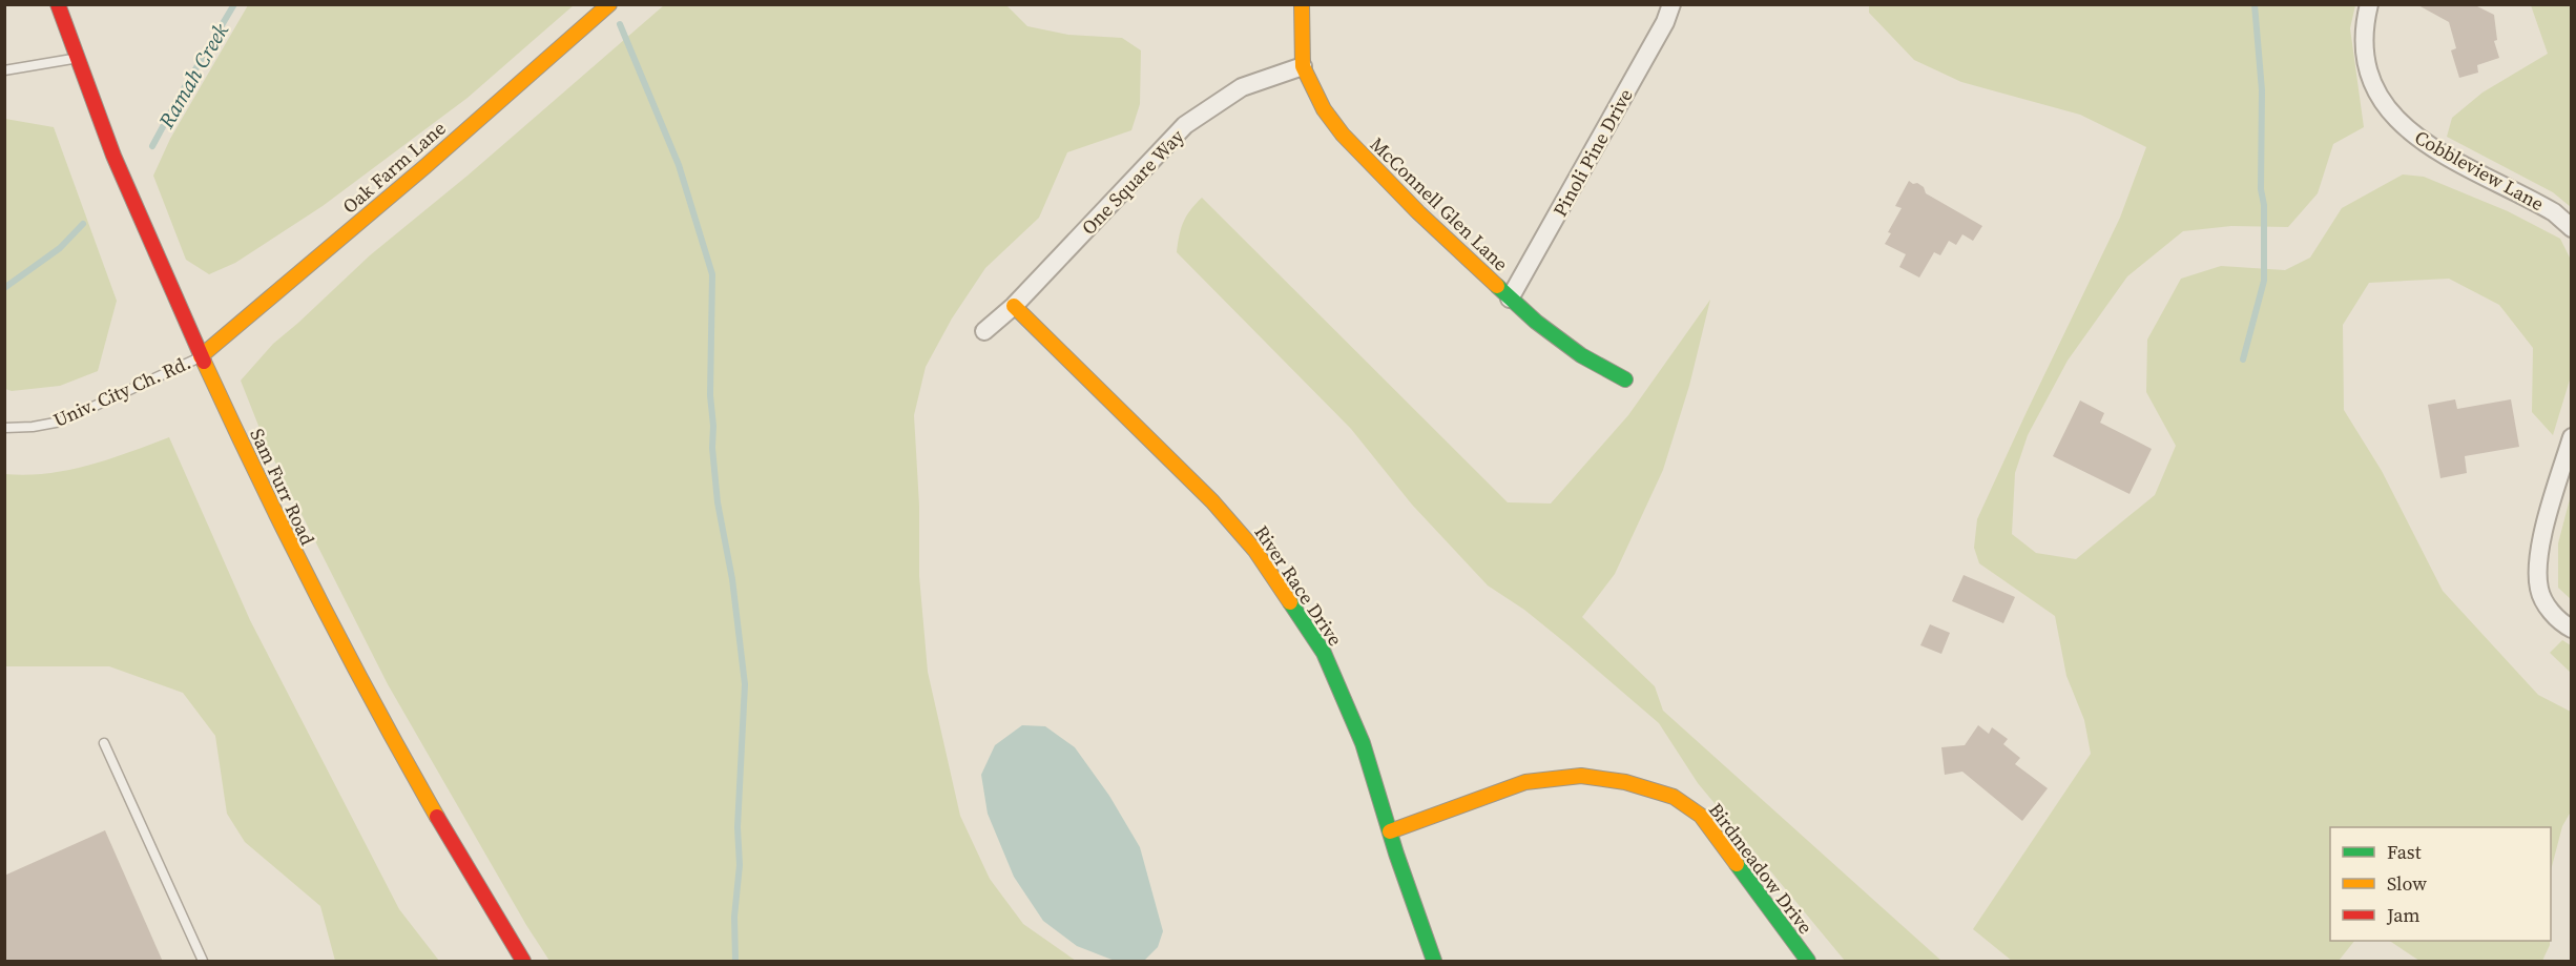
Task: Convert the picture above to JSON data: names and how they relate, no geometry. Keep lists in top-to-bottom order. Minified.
{"streets":{"street":["Pinoli Pine Drive","Oak Farm Lane","Cobbleview Lane","One Square Way","McConnell Glen Lane","Sam Furr Road","River Race Drive","Birdmeadow Drive"],"lane":["Univ. City Ch. Rd."]},"crossings":[["Pinoli Pine Drive","McConnell Glen Lane"],["Oak Farm Lane","Univ. City Ch. Rd."],["Oak Farm Lane","Sam Furr Road"],["One Square Way","McConnell Glen Lane"],["One Square Way","River Race Drive"],["Univ. City Ch. Rd.","Sam Furr Road"],["River Race Drive","Birdmeadow Drive"]],"water":["Ramah Creek"],"legend":["Fast","Slow","Jam"]}
